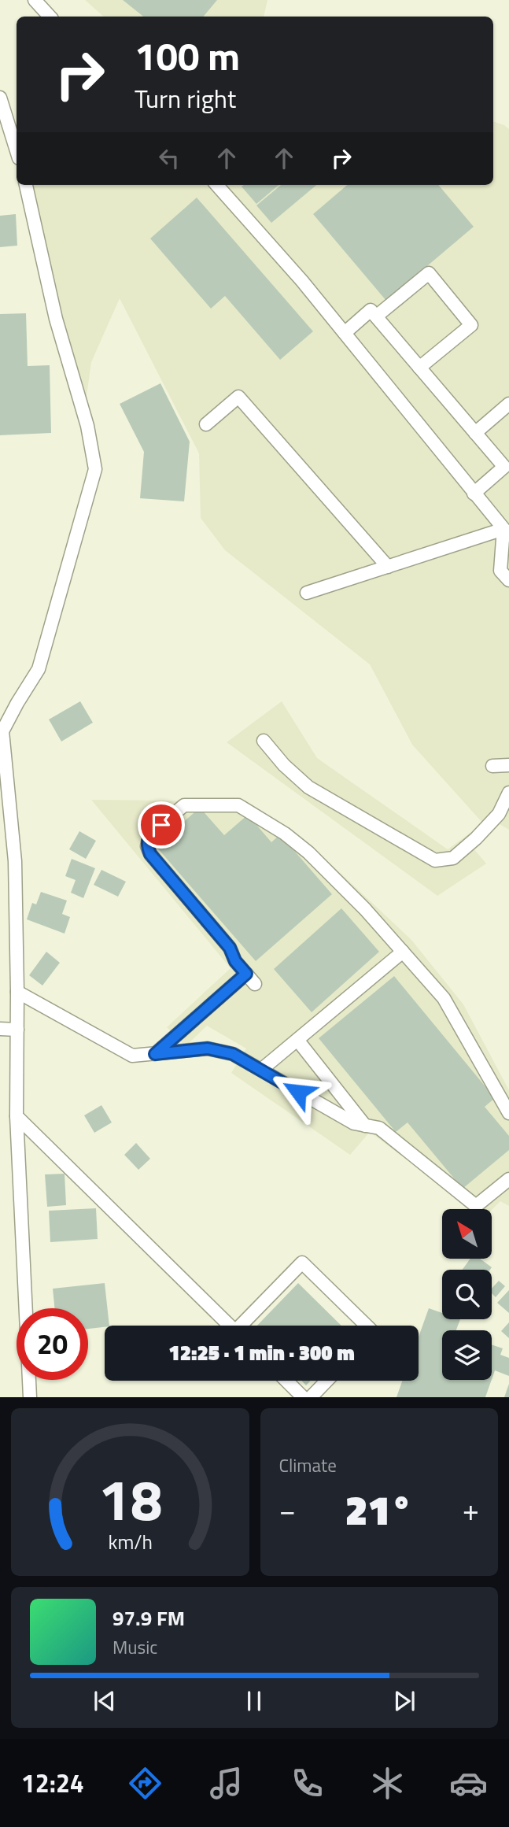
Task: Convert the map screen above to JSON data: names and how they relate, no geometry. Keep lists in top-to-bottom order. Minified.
{"north":"top left","page":{"turn":["100 m","Turn right"],"limit":"20","trip":"12:25 · 1 min · 300 m","tile":"Climate","heat":["−","21°","+"],"song":["97.9 FM","Music"],"tabs":"12:24","gauge":["18","km/h"]}}
